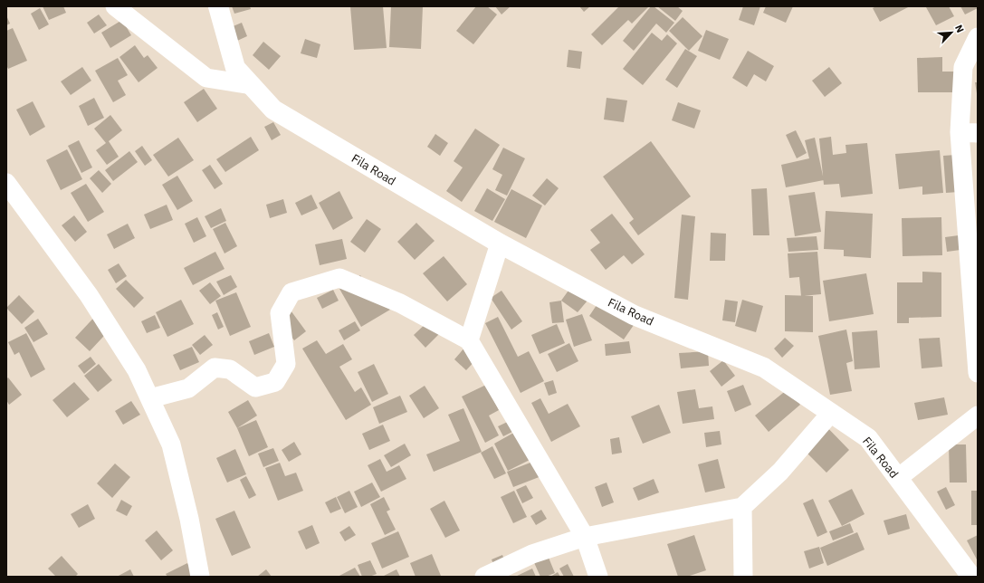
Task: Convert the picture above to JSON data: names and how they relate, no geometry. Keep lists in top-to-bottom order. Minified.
{"streets":{"street":["Fila Road"]},"north":"top right"}
